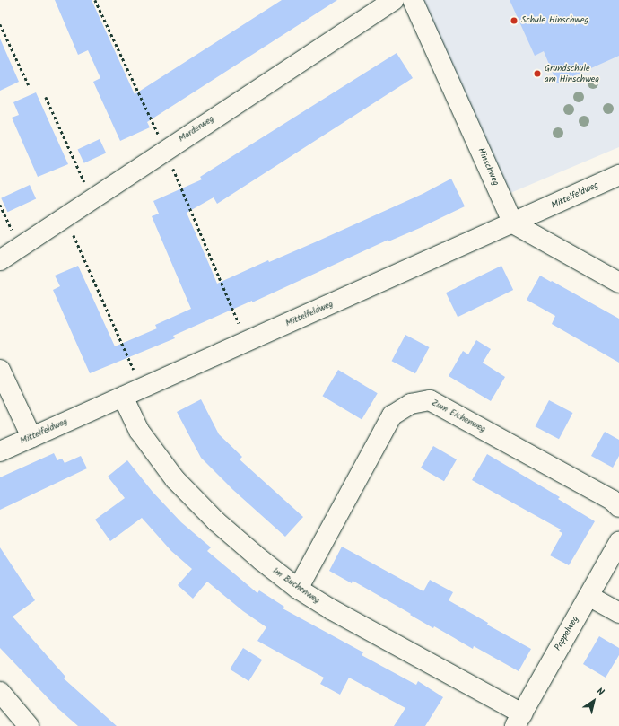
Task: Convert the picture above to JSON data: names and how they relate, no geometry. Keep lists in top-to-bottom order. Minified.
{"streets":{"street":["Marderweg","Hinschweg","Mittelfeldweg","Zum Eichenweg","Im Buchenweg","Pappelweg"]},"crossings":[["Hinschweg","Mittelfeldweg"],["Mittelfeldweg","Im Buchenweg"],["Zum Eichenweg","Im Buchenweg"],["Im Buchenweg","Pappelweg"]],"places":["Schule Hinschweg","Grundschule am Hinschweg"],"north":"top right"}
